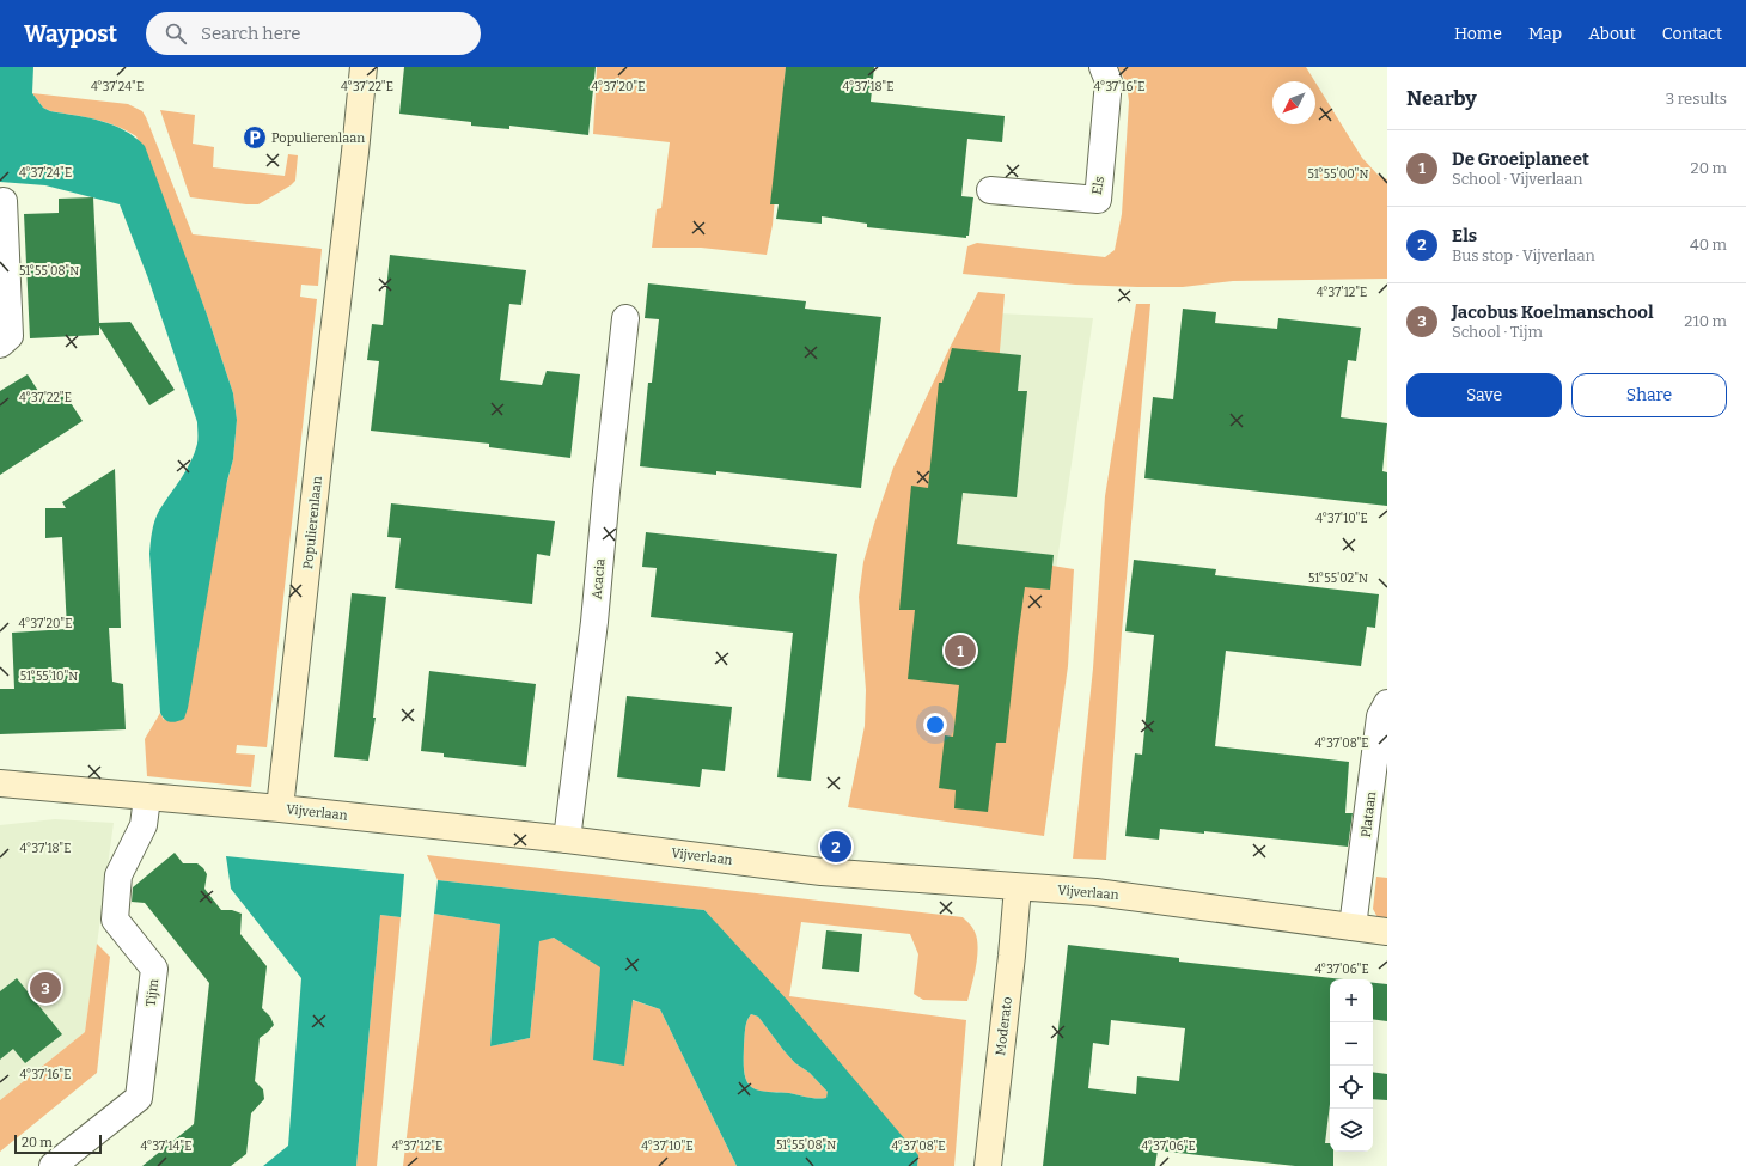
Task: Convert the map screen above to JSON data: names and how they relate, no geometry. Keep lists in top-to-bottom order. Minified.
{"streets":{"street":["Els","Populierenlaan","Acacia","Vijverlaan","Plataan","Tijm","Moderato"]},"crossings":[["Populierenlaan","Vijverlaan"],["Acacia","Vijverlaan"],["Vijverlaan","Plataan"],["Vijverlaan","Tijm"],["Vijverlaan","Moderato"]],"places":{"parking":["Populierenlaan"]},"scale_bar":"20 m","north":"bottom left","page":{"header":"Waypost","search":"Search here","nav":["Home","Map","About","Contact"],"heading":["Nearby","3 results"],"list":[{"mark":"1","name":"De Groeiplaneet","note":"School · Vijverlaan","value":"20 m"},{"mark":"2","name":"Els","note":"Bus stop · Vijverlaan","value":"40 m"},{"mark":"3","name":"Jacobus Koelmanschool","note":"School · Tijm","value":"210 m"}],"buttons":["Save","Share"],"pins":["1","2","3"],"map_buttons":["+","−"],"scale":"20 m"},"coordinates":["4°37'24\"E","4°37'22\"E","4°37'20\"E","4°37'18\"E","4°37'16\"E","51°55'00\"N","51°55'08\"N","4°37'12\"E","4°37'10\"E","51°55'02\"N","51°55'10\"N","4°37'08\"E","4°37'06\"E","4°37'14\"E"]}
